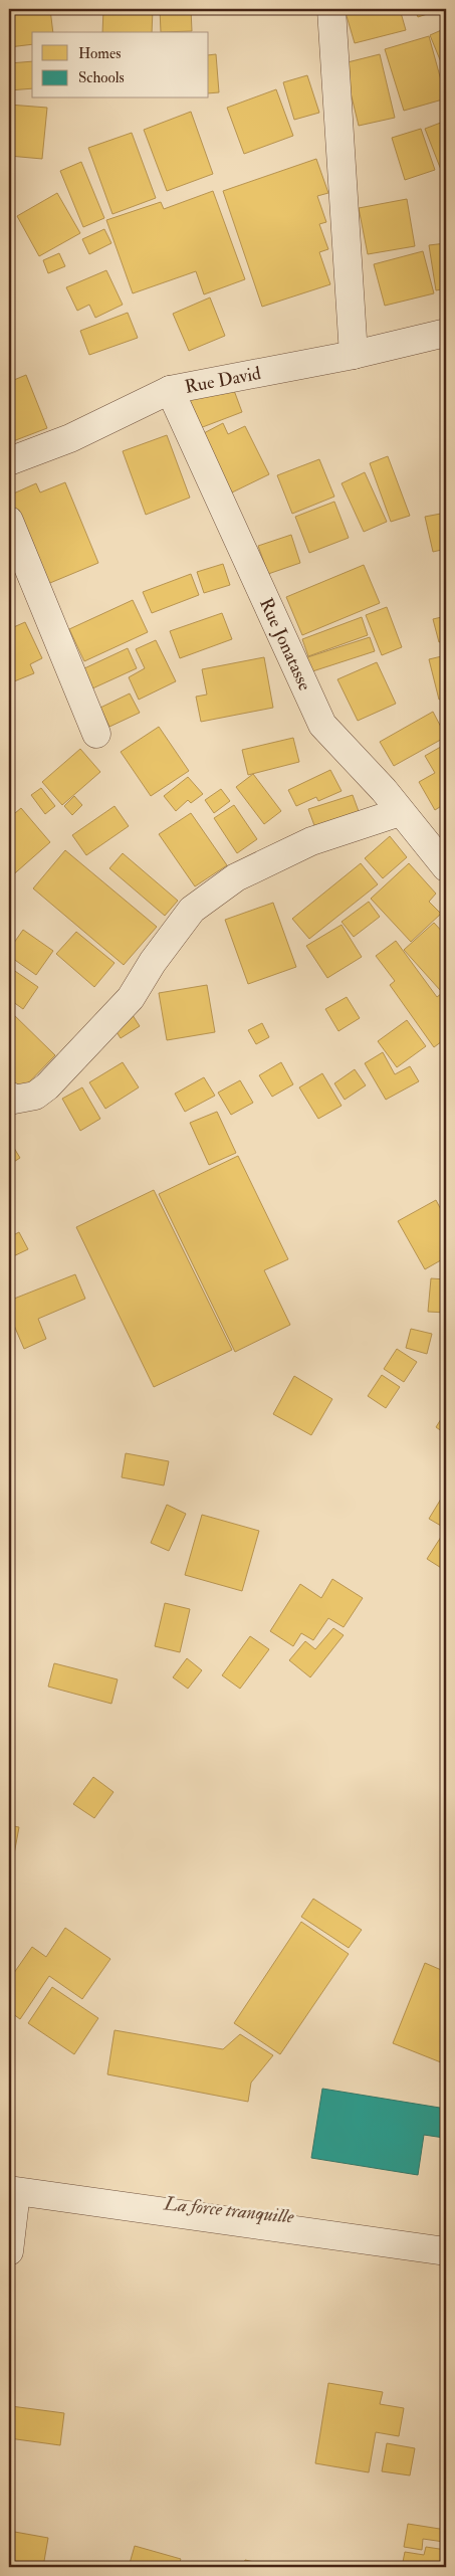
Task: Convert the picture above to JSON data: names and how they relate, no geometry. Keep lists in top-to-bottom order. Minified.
{"streets":{"street":["Rue David","Rue Jonatasse"]},"crossings":[["Rue David","Rue Jonatasse"]],"water":["La force tranquille"],"legend":["Homes","Schools"]}
